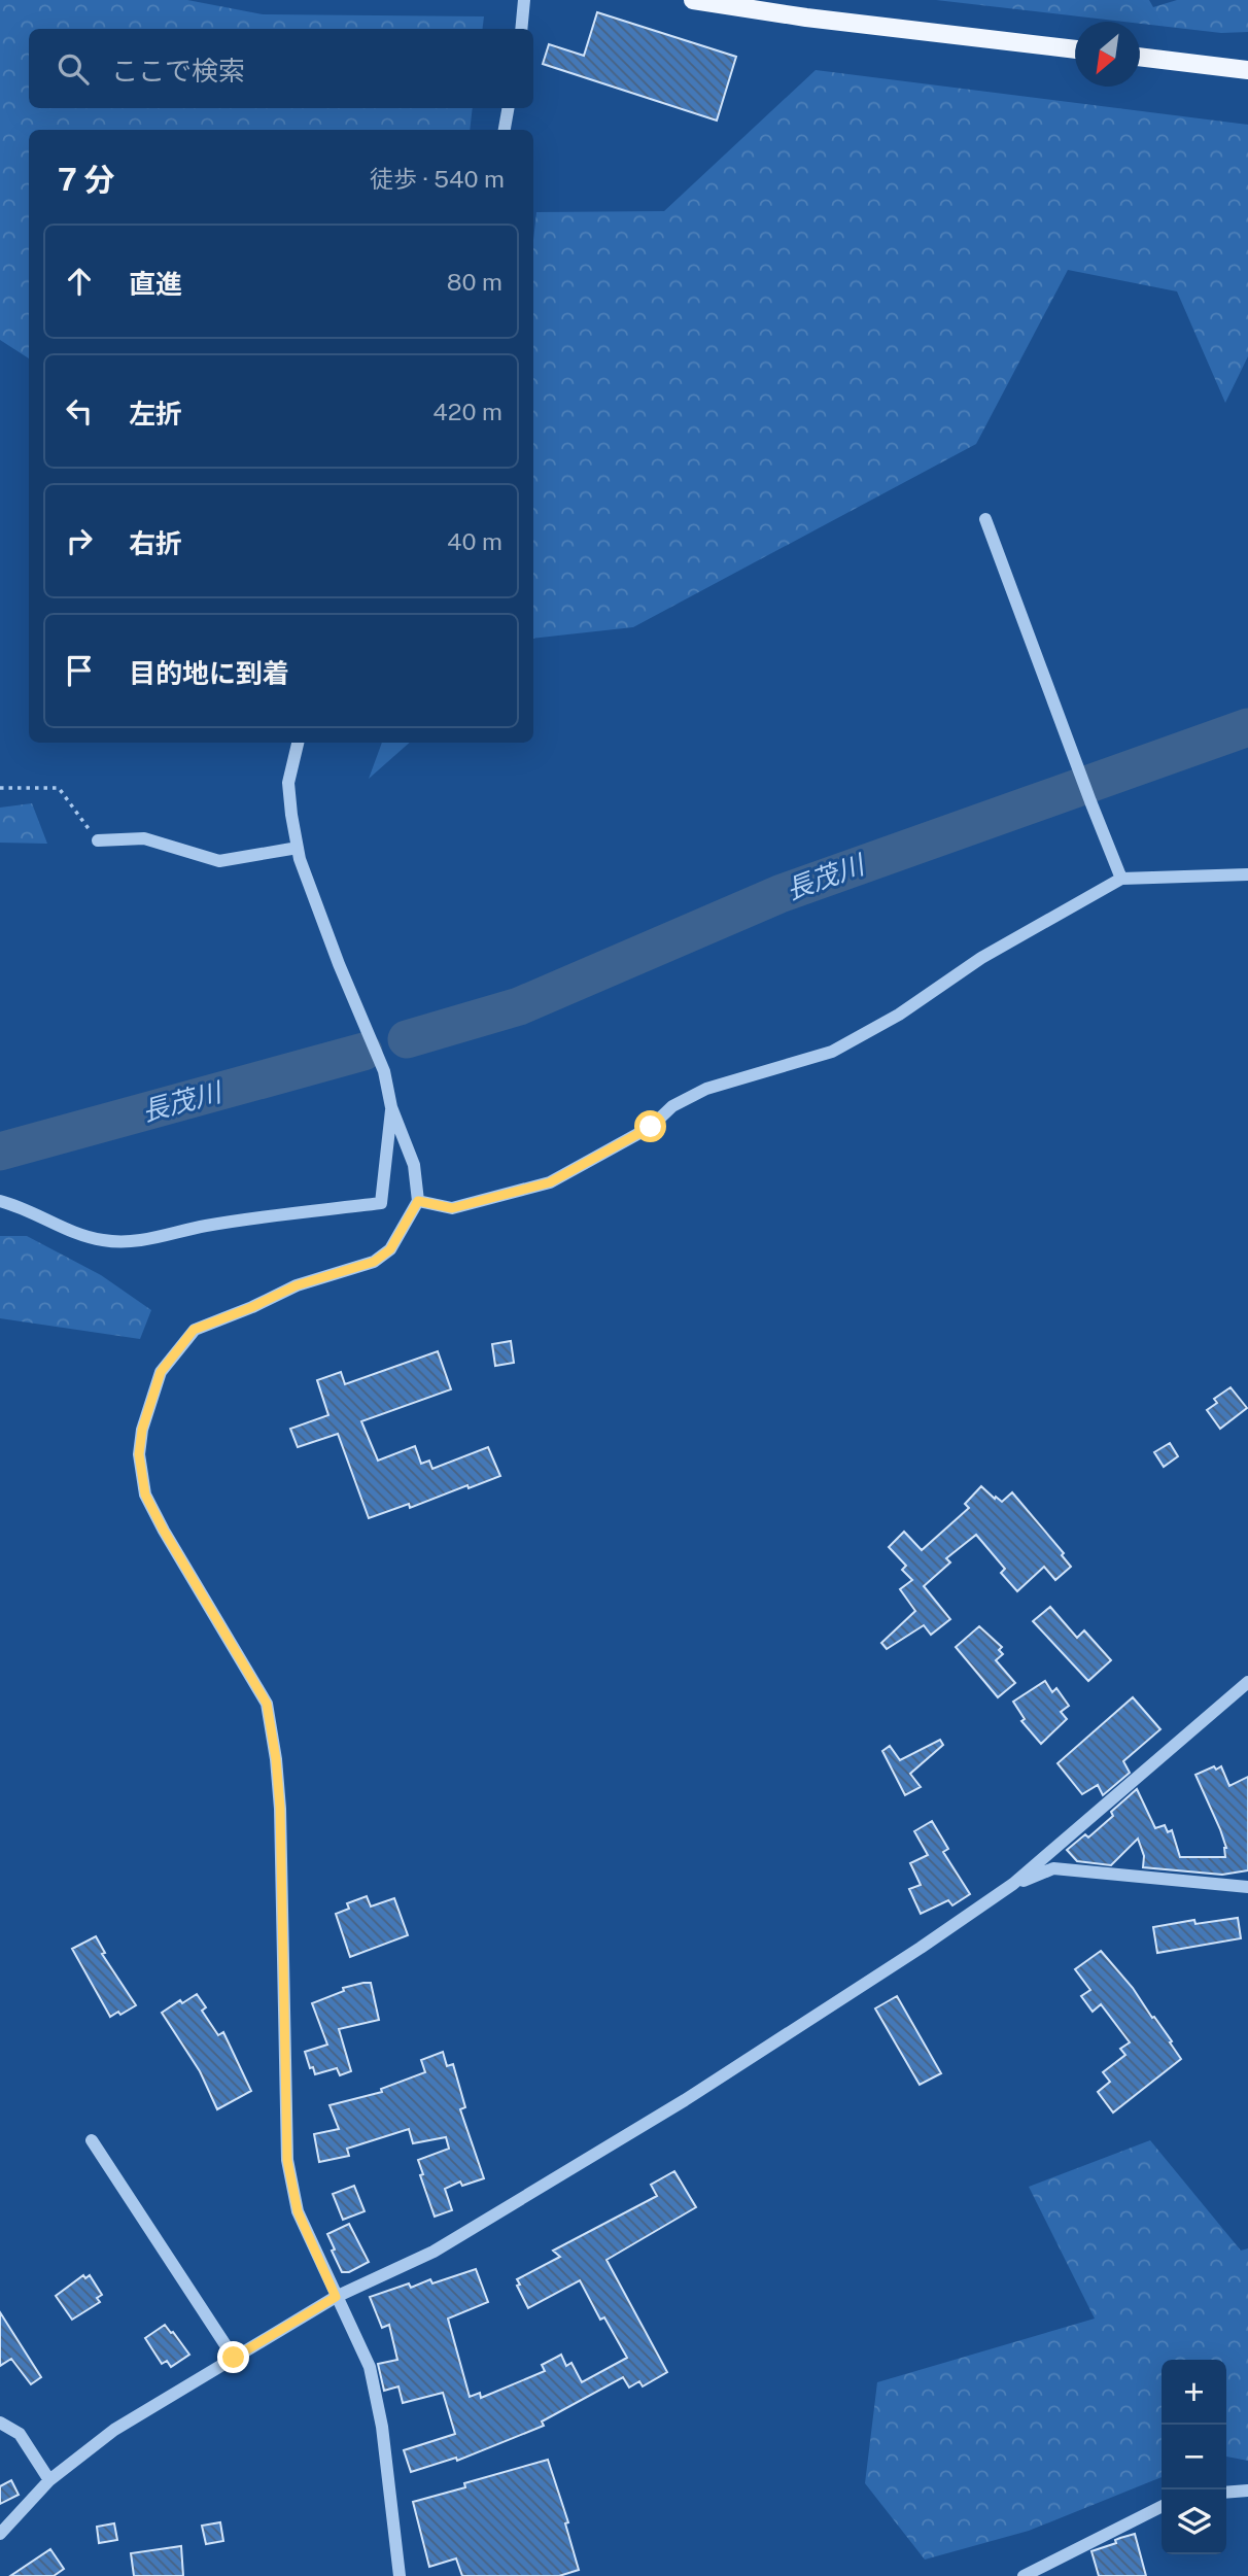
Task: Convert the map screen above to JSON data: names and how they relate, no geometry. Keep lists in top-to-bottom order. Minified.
{"water":["長茂川"],"north":"bottom left","page":{"search":"ここで検索","heading":["7 分","徒歩 · 540 m"],"list":[["直進","80 m"],["左折","420 m"],["右折","40 m"],"目的地に到着"],"map_buttons":["+","−"]}}
